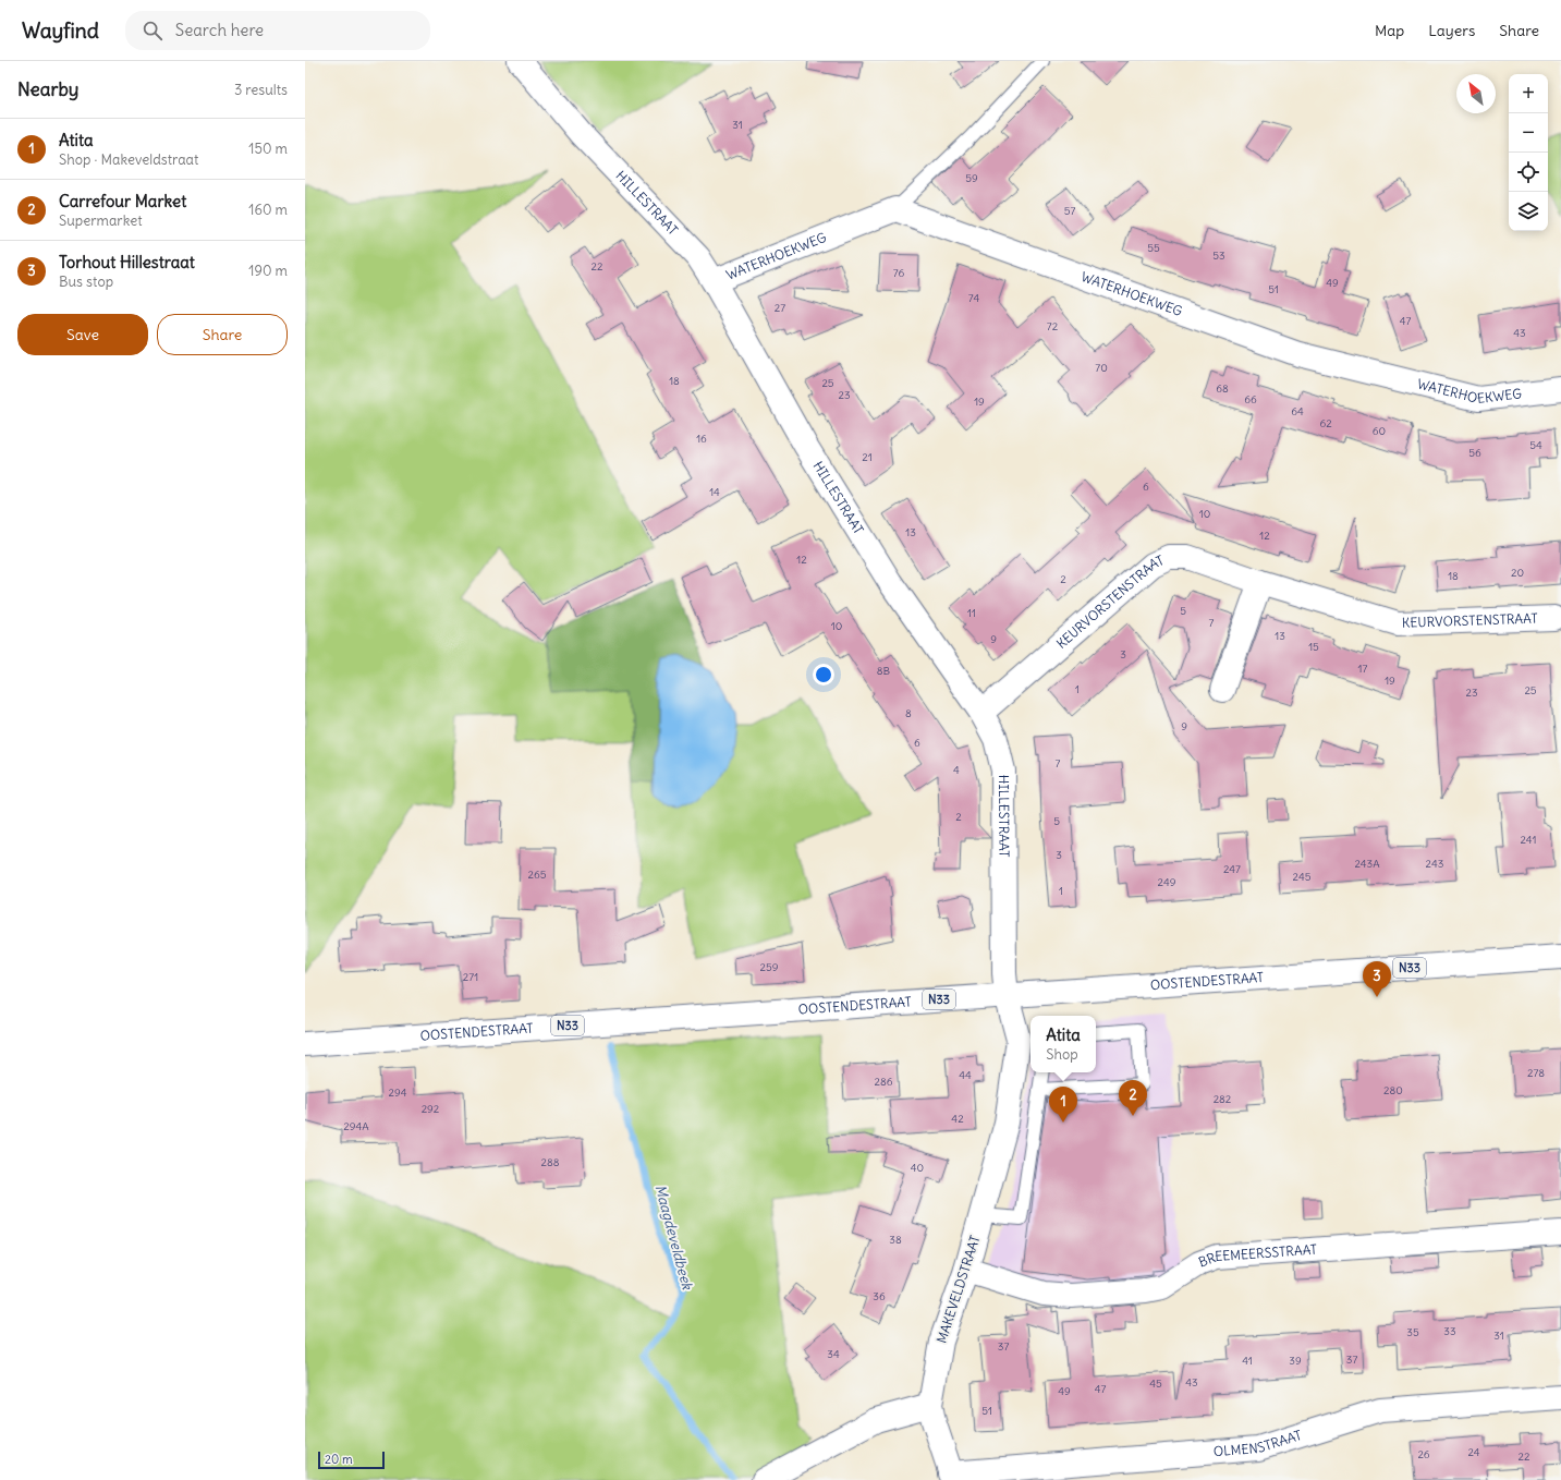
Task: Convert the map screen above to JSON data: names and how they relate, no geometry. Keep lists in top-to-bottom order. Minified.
{"streets":{"street":["HILLESTRAAT","WATERHOEKWEG","KEURVORSTENSTRAAT","N33","OOSTENDESTRAAT","BREEMEERSSTRAAT","MAKEVELDSTRAAT","OLMENSTRAAT"]},"crossings":[["HILLESTRAAT","WATERHOEKWEG"],["HILLESTRAAT","KEURVORSTENSTRAAT"],["HILLESTRAAT","OOSTENDESTRAAT"],["HILLESTRAAT","MAKEVELDSTRAAT"],["OOSTENDESTRAAT","MAKEVELDSTRAAT"],["BREEMEERSSTRAAT","MAKEVELDSTRAAT"]],"water":["Maagdeveldbeek"],"house_numbers":["31","59","57","55","53","22","76","49","51","74","27","47","72","43","70","18","25","68","23","66","19","64","62","60","16","54","56","21","6","14","10","13","12","12","20","18","2","5","11","7","10","13","9","15","3","17","8B","19","1","25","23","8","9","6","7","4","2","5","241","3","243A","243","247","265","245","249","1","259","271","278","44","286","280","294","282","292","42","294A","288","40","38","36","33","35","31","37","34","37","41","39","43","45","47","49","51","24","26","22"],"scale_bar":"20 m","north":"top left","page":{"header":"Wayfind","search":"Search here","nav":["Map","Layers","Share"],"heading":["Nearby","3 results"],"map_buttons":["+","−"],"list":[{"mark":"1","name":"Atita","note":"Shop · Makeveldstraat","value":"150 m"},{"mark":"2","name":"Carrefour Market","note":"Supermarket","value":"160 m"},{"mark":"3","name":"Torhout Hillestraat","note":"Bus stop","value":"190 m"}],"buttons":["Save","Share"],"pins":["3","2","1"],"popup":["Atita","Shop"],"scale":"20 m"}}
